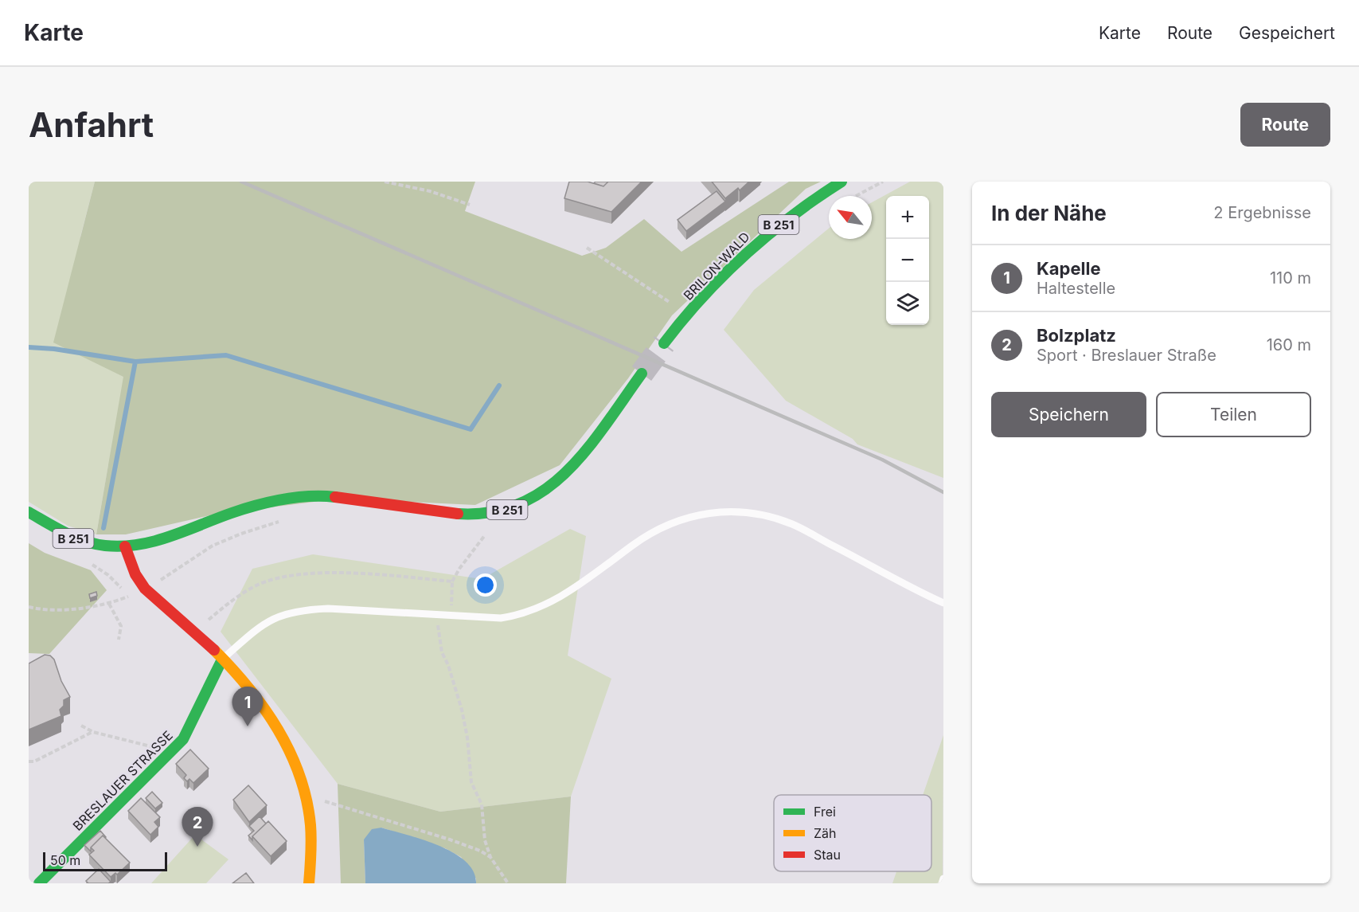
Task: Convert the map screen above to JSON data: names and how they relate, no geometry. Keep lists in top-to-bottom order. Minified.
{"streets":{"main road":["B 251","BRILON-WALD","BRESLAUER STRASSE"]},"legend":["Frei","Zäh","Stau"],"scale_bar":"50 m","north":"top left","page":{"header":"Karte","nav":["Karte","Route","Gespeichert"],"buttons":["Route",["Speichern","Teilen"]],"title":"Anfahrt","heading":["In der Nähe","2 Ergebnisse"],"map_buttons":["+","−"],"list":[{"mark":"1","name":"Kapelle","note":"Haltestelle","value":"110 m"},{"mark":"2","name":"Bolzplatz","note":"Sport · Breslauer Straße","value":"160 m"}],"pins":["1","2"],"scale":"50 m"}}
